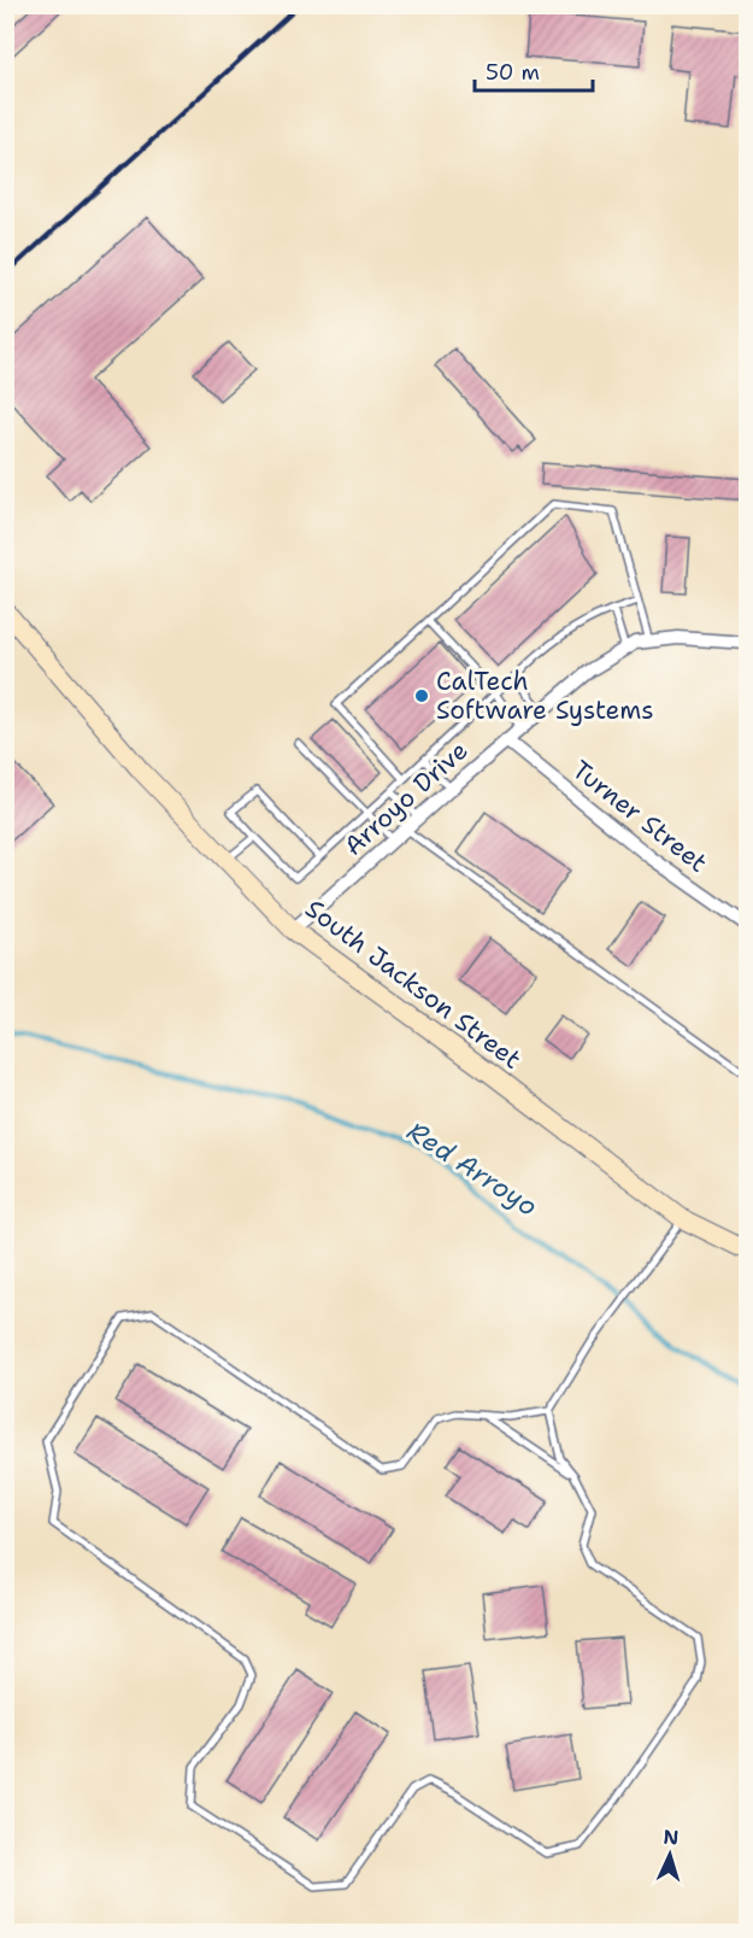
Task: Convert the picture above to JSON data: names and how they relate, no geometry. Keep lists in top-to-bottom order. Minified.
{"streets":{"main road":["South Jackson Street"],"street":["Arroyo Drive","Turner Street"]},"crossings":[["Arroyo Drive","Turner Street"],["Arroyo Drive","South Jackson Street"]],"water":["Red Arroyo"],"places":["CalTech Software Systems"],"scale_bar":"50 m","north":"top"}
